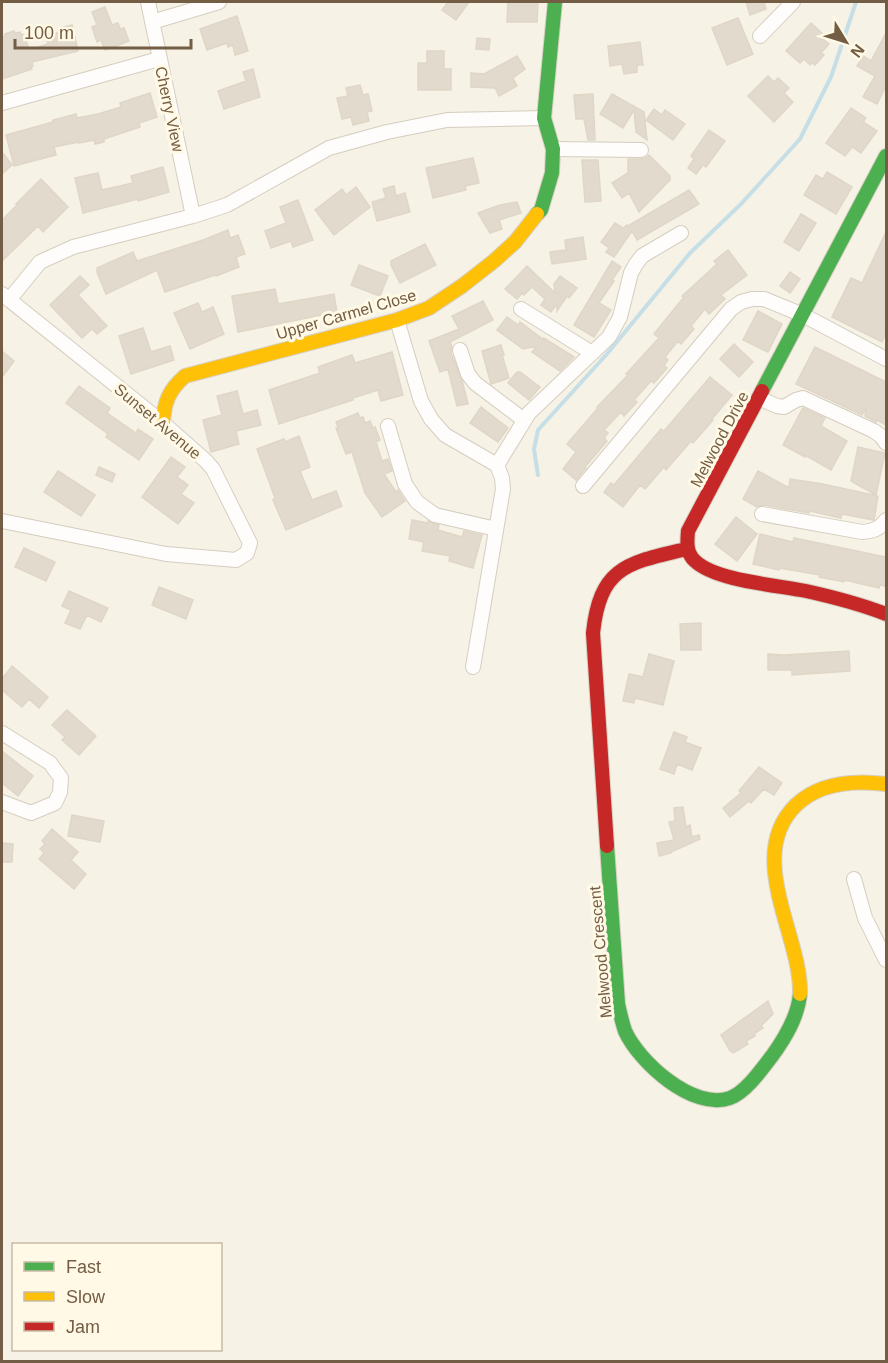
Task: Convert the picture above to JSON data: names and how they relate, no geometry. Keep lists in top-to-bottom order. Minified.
{"streets":{"street":["Cherry View","Upper Carmel Close","Sunset Avenue","Melwood Drive","Melwood Crescent"]},"crossings":[["Upper Carmel Close","Sunset Avenue"],["Melwood Drive","Melwood Crescent"]],"legend":["Fast","Slow","Jam"],"scale_bar":"100 m","north":"bottom right"}
